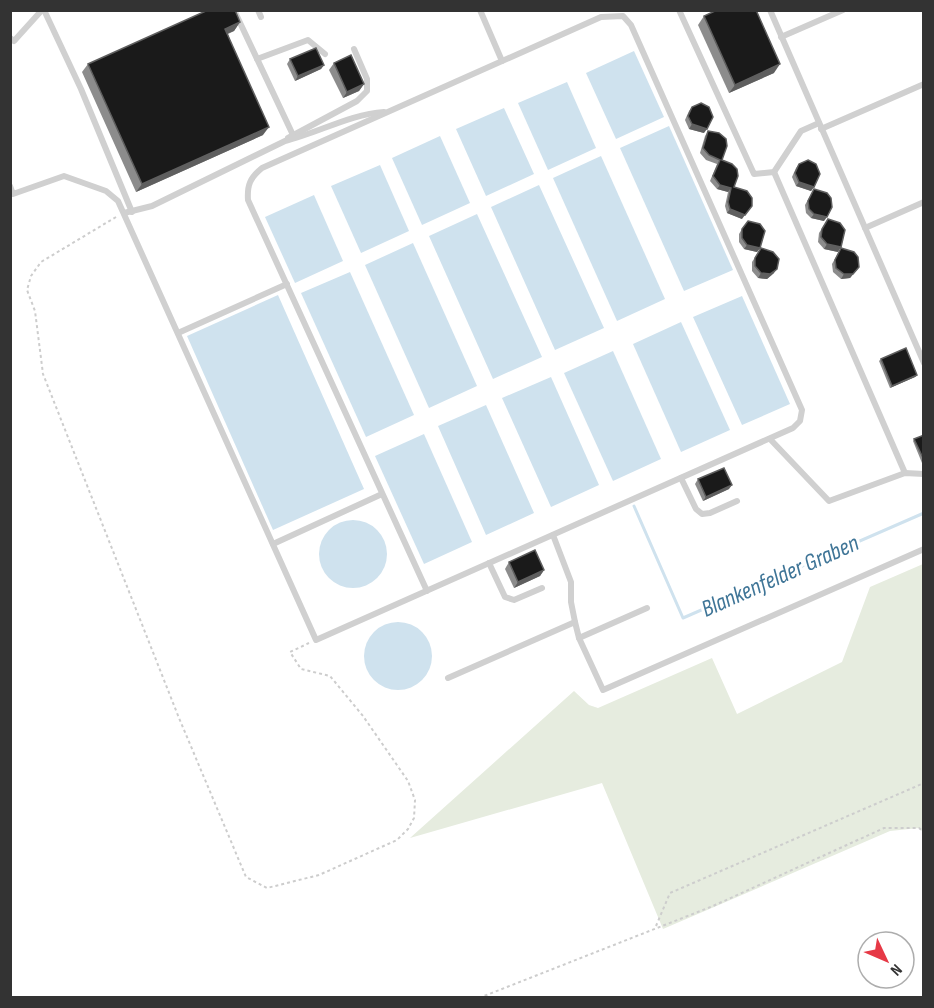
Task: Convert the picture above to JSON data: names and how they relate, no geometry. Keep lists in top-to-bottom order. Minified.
{"water":["Blankenfelder Graben"],"north":"bottom right"}
